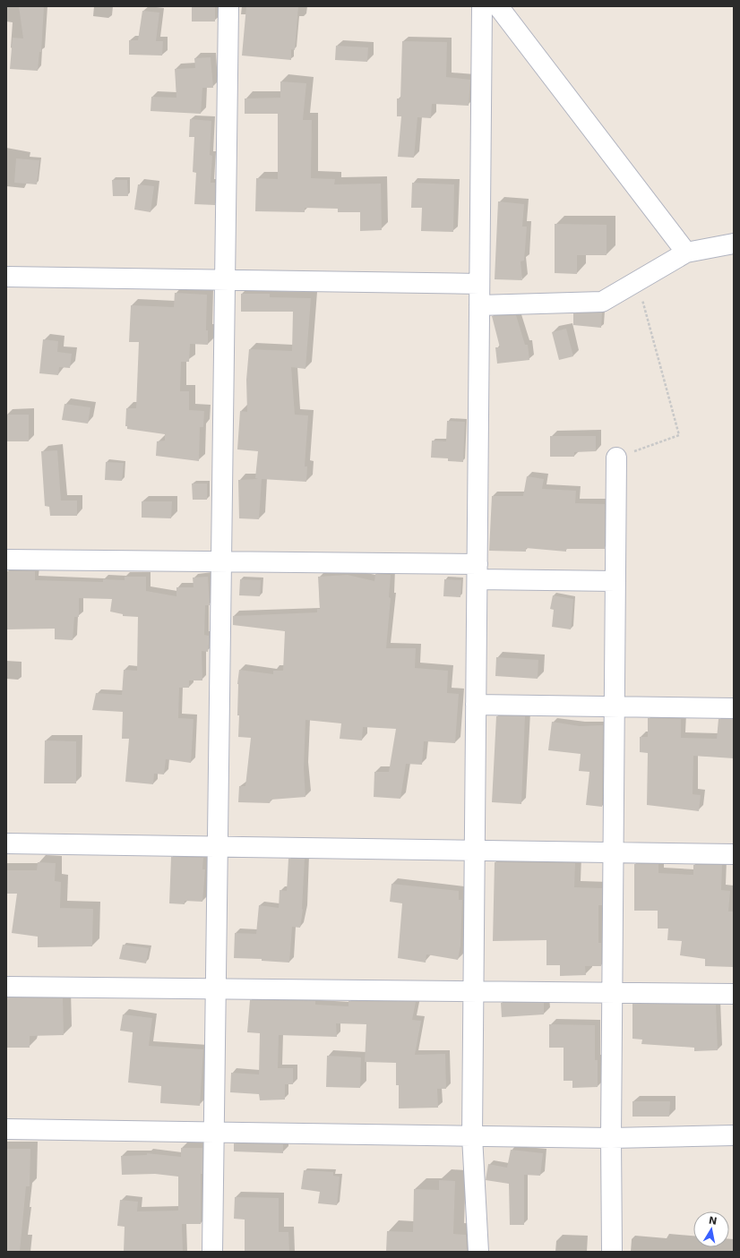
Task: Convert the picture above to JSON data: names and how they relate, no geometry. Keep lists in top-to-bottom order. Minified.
{"north":"top"}
